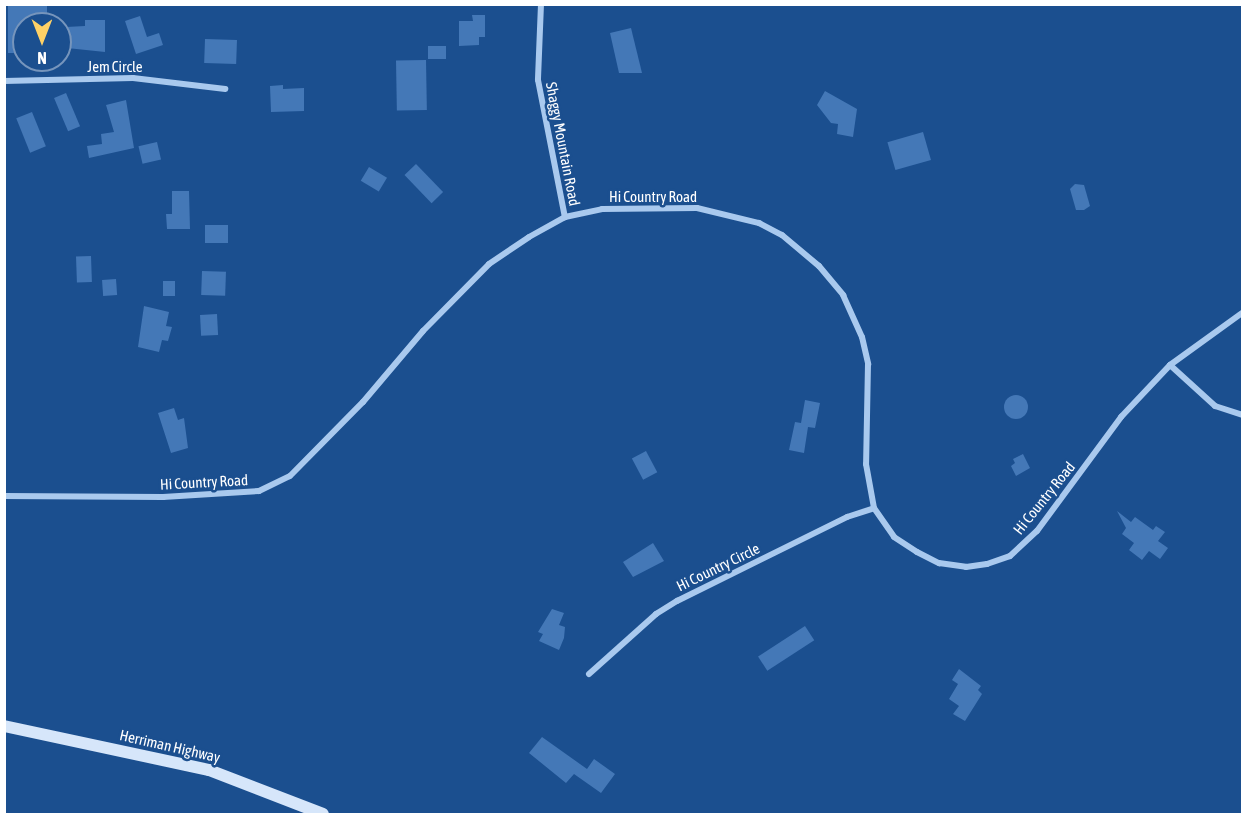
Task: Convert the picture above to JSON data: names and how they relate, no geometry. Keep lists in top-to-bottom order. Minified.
{"streets":{"main road":["Herriman Highway"],"street":["Jem Circle","Shaggy Mountain Road","Hi Country Road","Hi Country Circle"]},"crossings":[["Shaggy Mountain Road","Hi Country Road"],["Hi Country Road","Hi Country Circle"]],"north":"bottom"}
